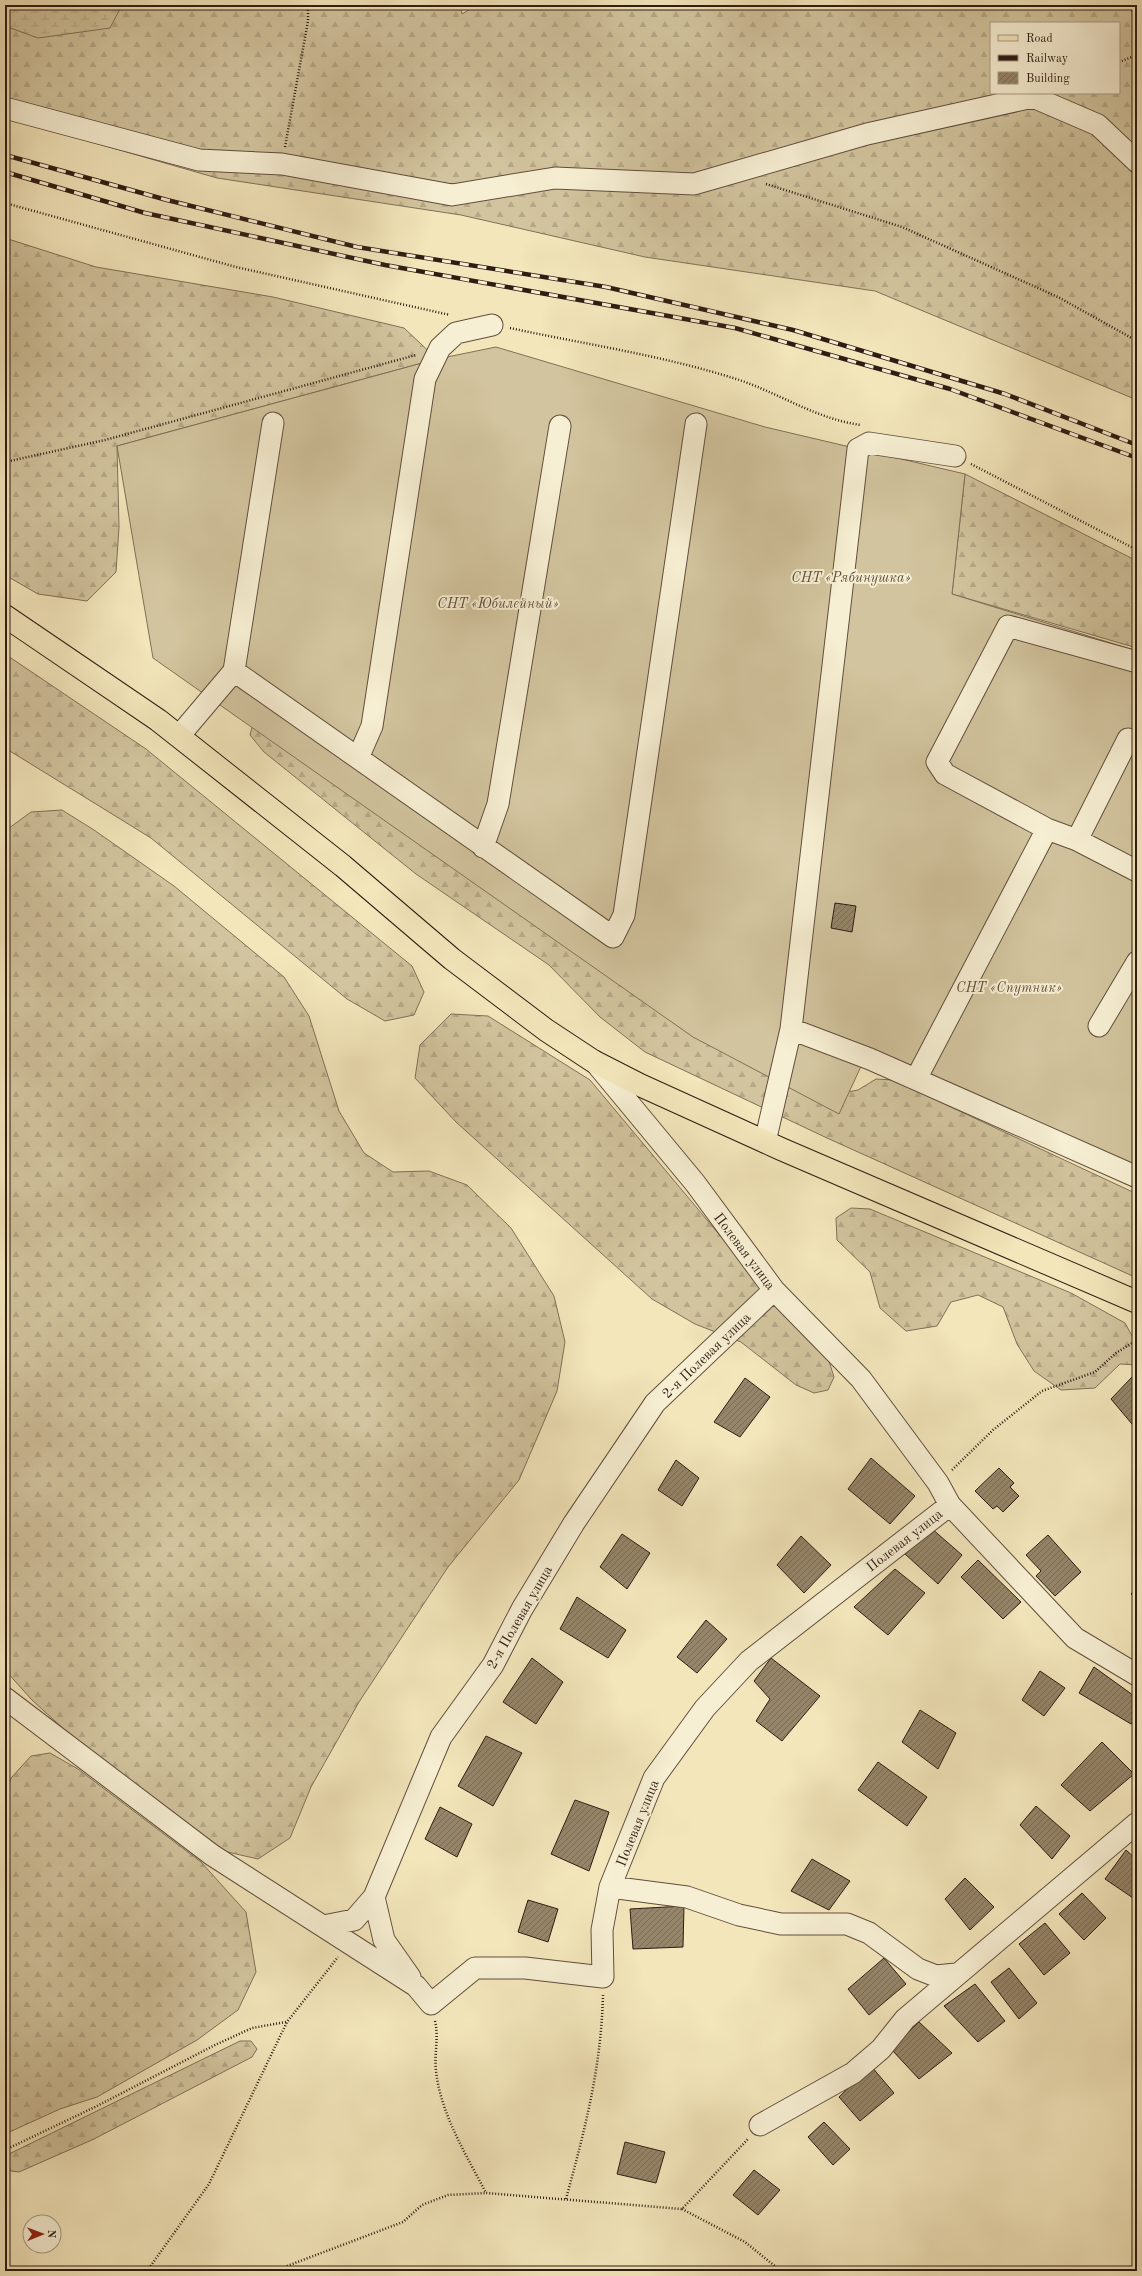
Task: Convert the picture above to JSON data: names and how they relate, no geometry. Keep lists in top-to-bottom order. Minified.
{"streets":{"street":["Полевая улица","2-я Полевая улица"]},"crossings":[["Полевая улица","2-я Полевая улица"]],"parks":["СНТ «Рябинушка»","СНТ «Юбилейный»","СНТ «Спутник»"],"legend":["Road","Railway","Building"],"north":"right"}
